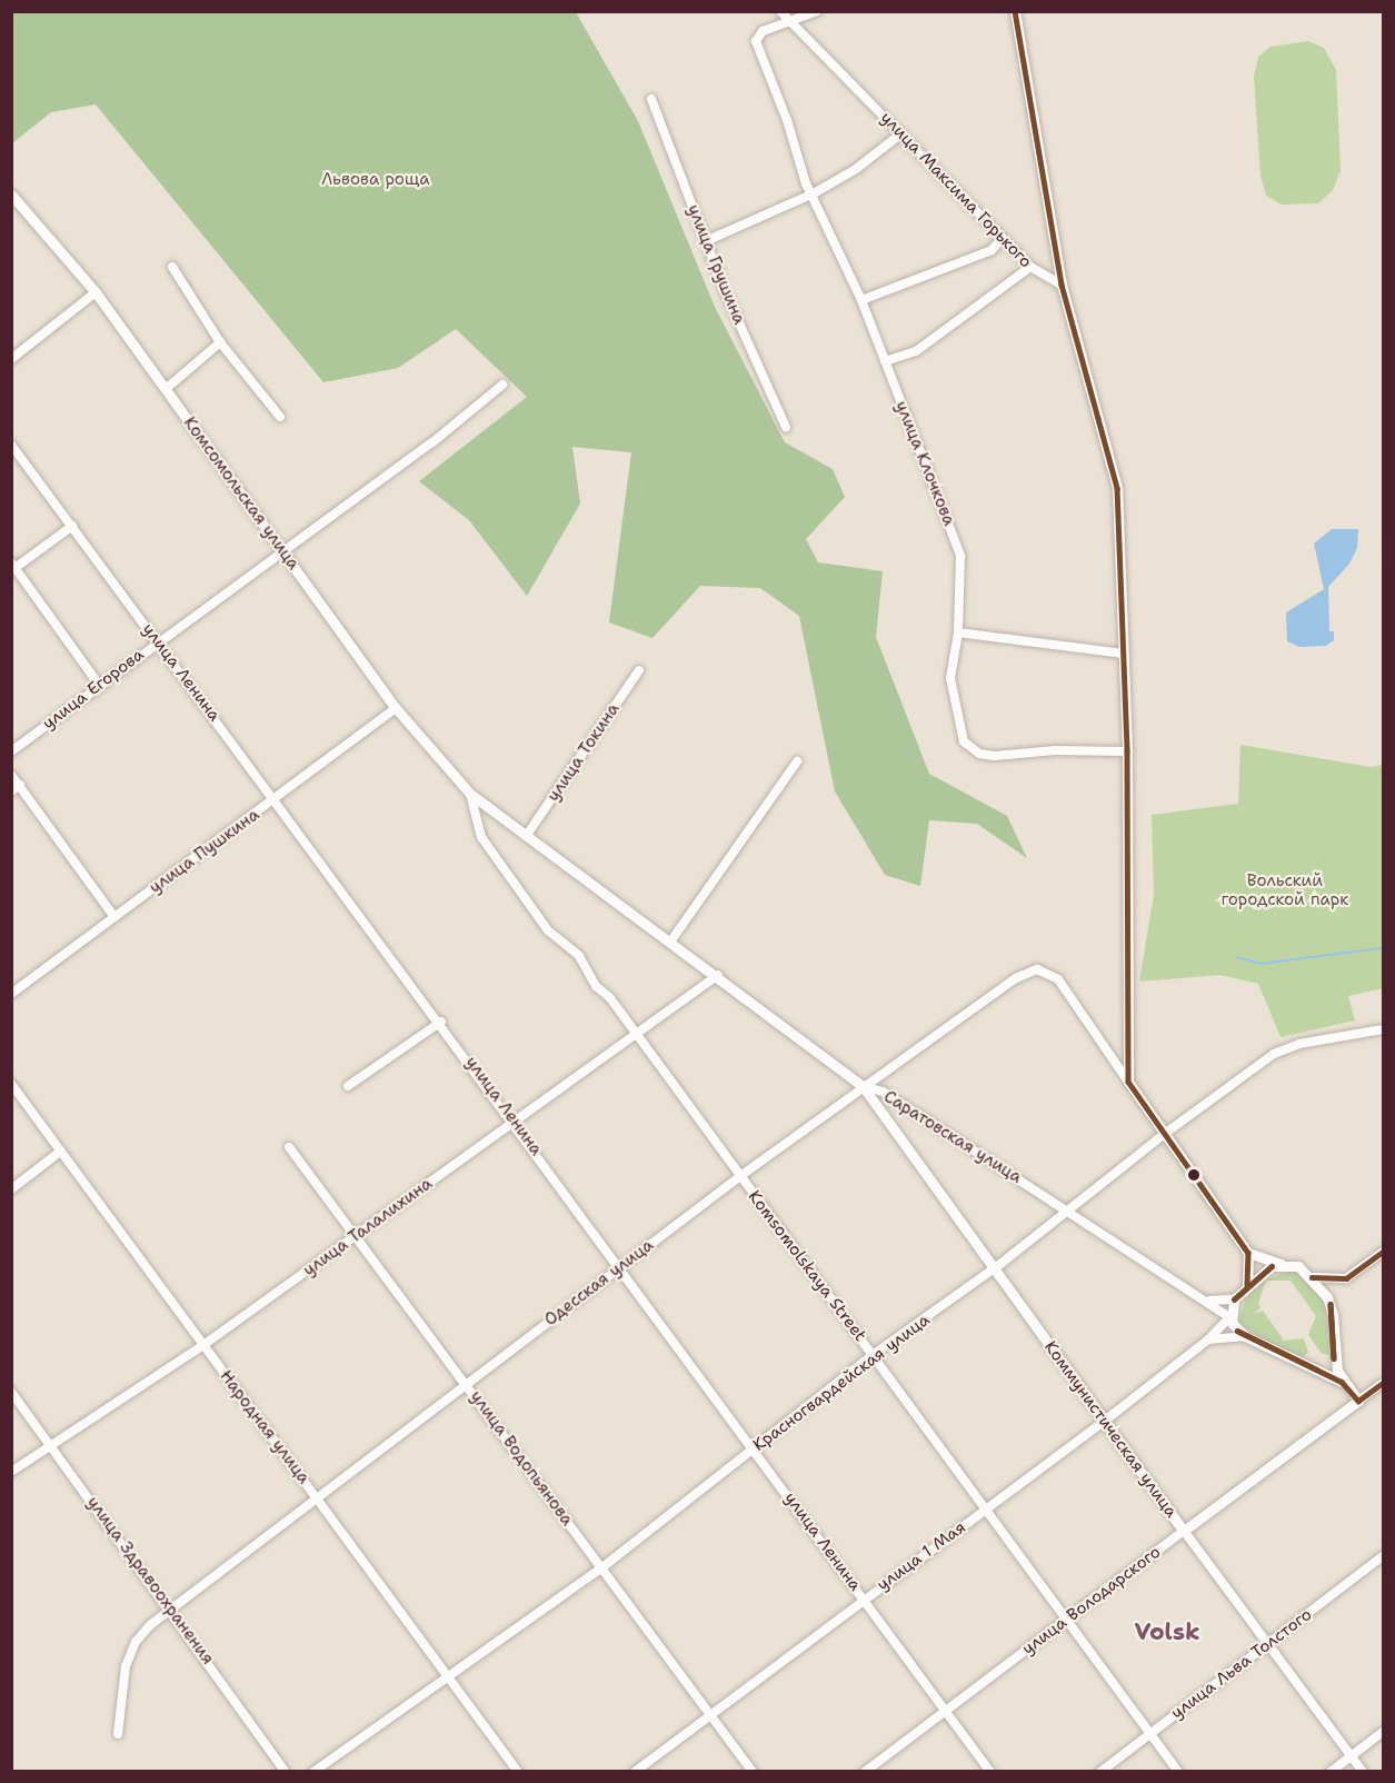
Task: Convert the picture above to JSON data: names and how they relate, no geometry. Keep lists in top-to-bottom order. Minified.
{"streets":{"main road":["Комсомольская улица","Саратовская улица","Коммунистическая улица","улица Володарского"],"street":["улица Максима Горького","улица Грушина","улица Клочкова","улица Ленина","улица Егорова","улица Токина","улица Пушкина","улица Талалихина","Komsomolskaya Street","Одесская улица","Красногвардейская улица","Народная улица","улица Водопьянова","улица 1 Мая","улица Здравоохранения","улица Льва Толстого"]},"crossings":[["улица Максима Горького","улица Клочкова"],["Комсомольская улица","улица Егорова"],["Комсомольская улица","улица Пушкина"],["Комсомольская улица","Саратовская улица"],["Комсомольская улица","Komsomolskaya Street"],["улица Ленина","улица Егорова"],["улица Ленина","улица Пушкина"],["улица Ленина","улица Талалихина"],["улица Ленина","Одесская улица"],["улица Ленина","Красногвардейская улица"],["улица Ленина","улица 1 Мая"],["улица Ленина","улица Володарского"],["улица Токина","Саратовская улица"],["Саратовская улица","улица Талалихина"],["Саратовская улица","Komsomolskaya Street"],["Саратовская улица","Одесская улица"],["Саратовская улица","Красногвардейская улица"],["Саратовская улица","Коммунистическая улица"],["Саратовская улица","улица 1 Мая"],["улица Талалихина","Komsomolskaya Street"],["улица Талалихина","Народная улица"],["улица Талалихина","улица Водопьянова"],["улица Талалихина","улица Здравоохранения"],["Komsomolskaya Street","Одесская улица"],["Komsomolskaya Street","Красногвардейская улица"],["Komsomolskaya Street","улица 1 Мая"],["Komsomolskaya Street","улица Володарского"],["Komsomolskaya Street","улица Льва Толстого"],["Одесская улица","Народная улица"],["Одесская улица","Коммунистическая улица"],["Одесская улица","улица Водопьянова"],["Одесская улица","улица Здравоохранения"],["Красногвардейская улица","Народная улица"],["Красногвардейская улица","Коммунистическая улица"],["Красногвардейская улица","улица Водопьянова"],["Коммунистическая улица","улица 1 Мая"],["Коммунистическая улица","улица Володарского"],["Коммунистическая улица","улица Льва Толстого"],["улица Водопьянова","улица 1 Мая"]],"districts":["Volsk"],"parks":["Львова роща","Вольский городской парк"]}
